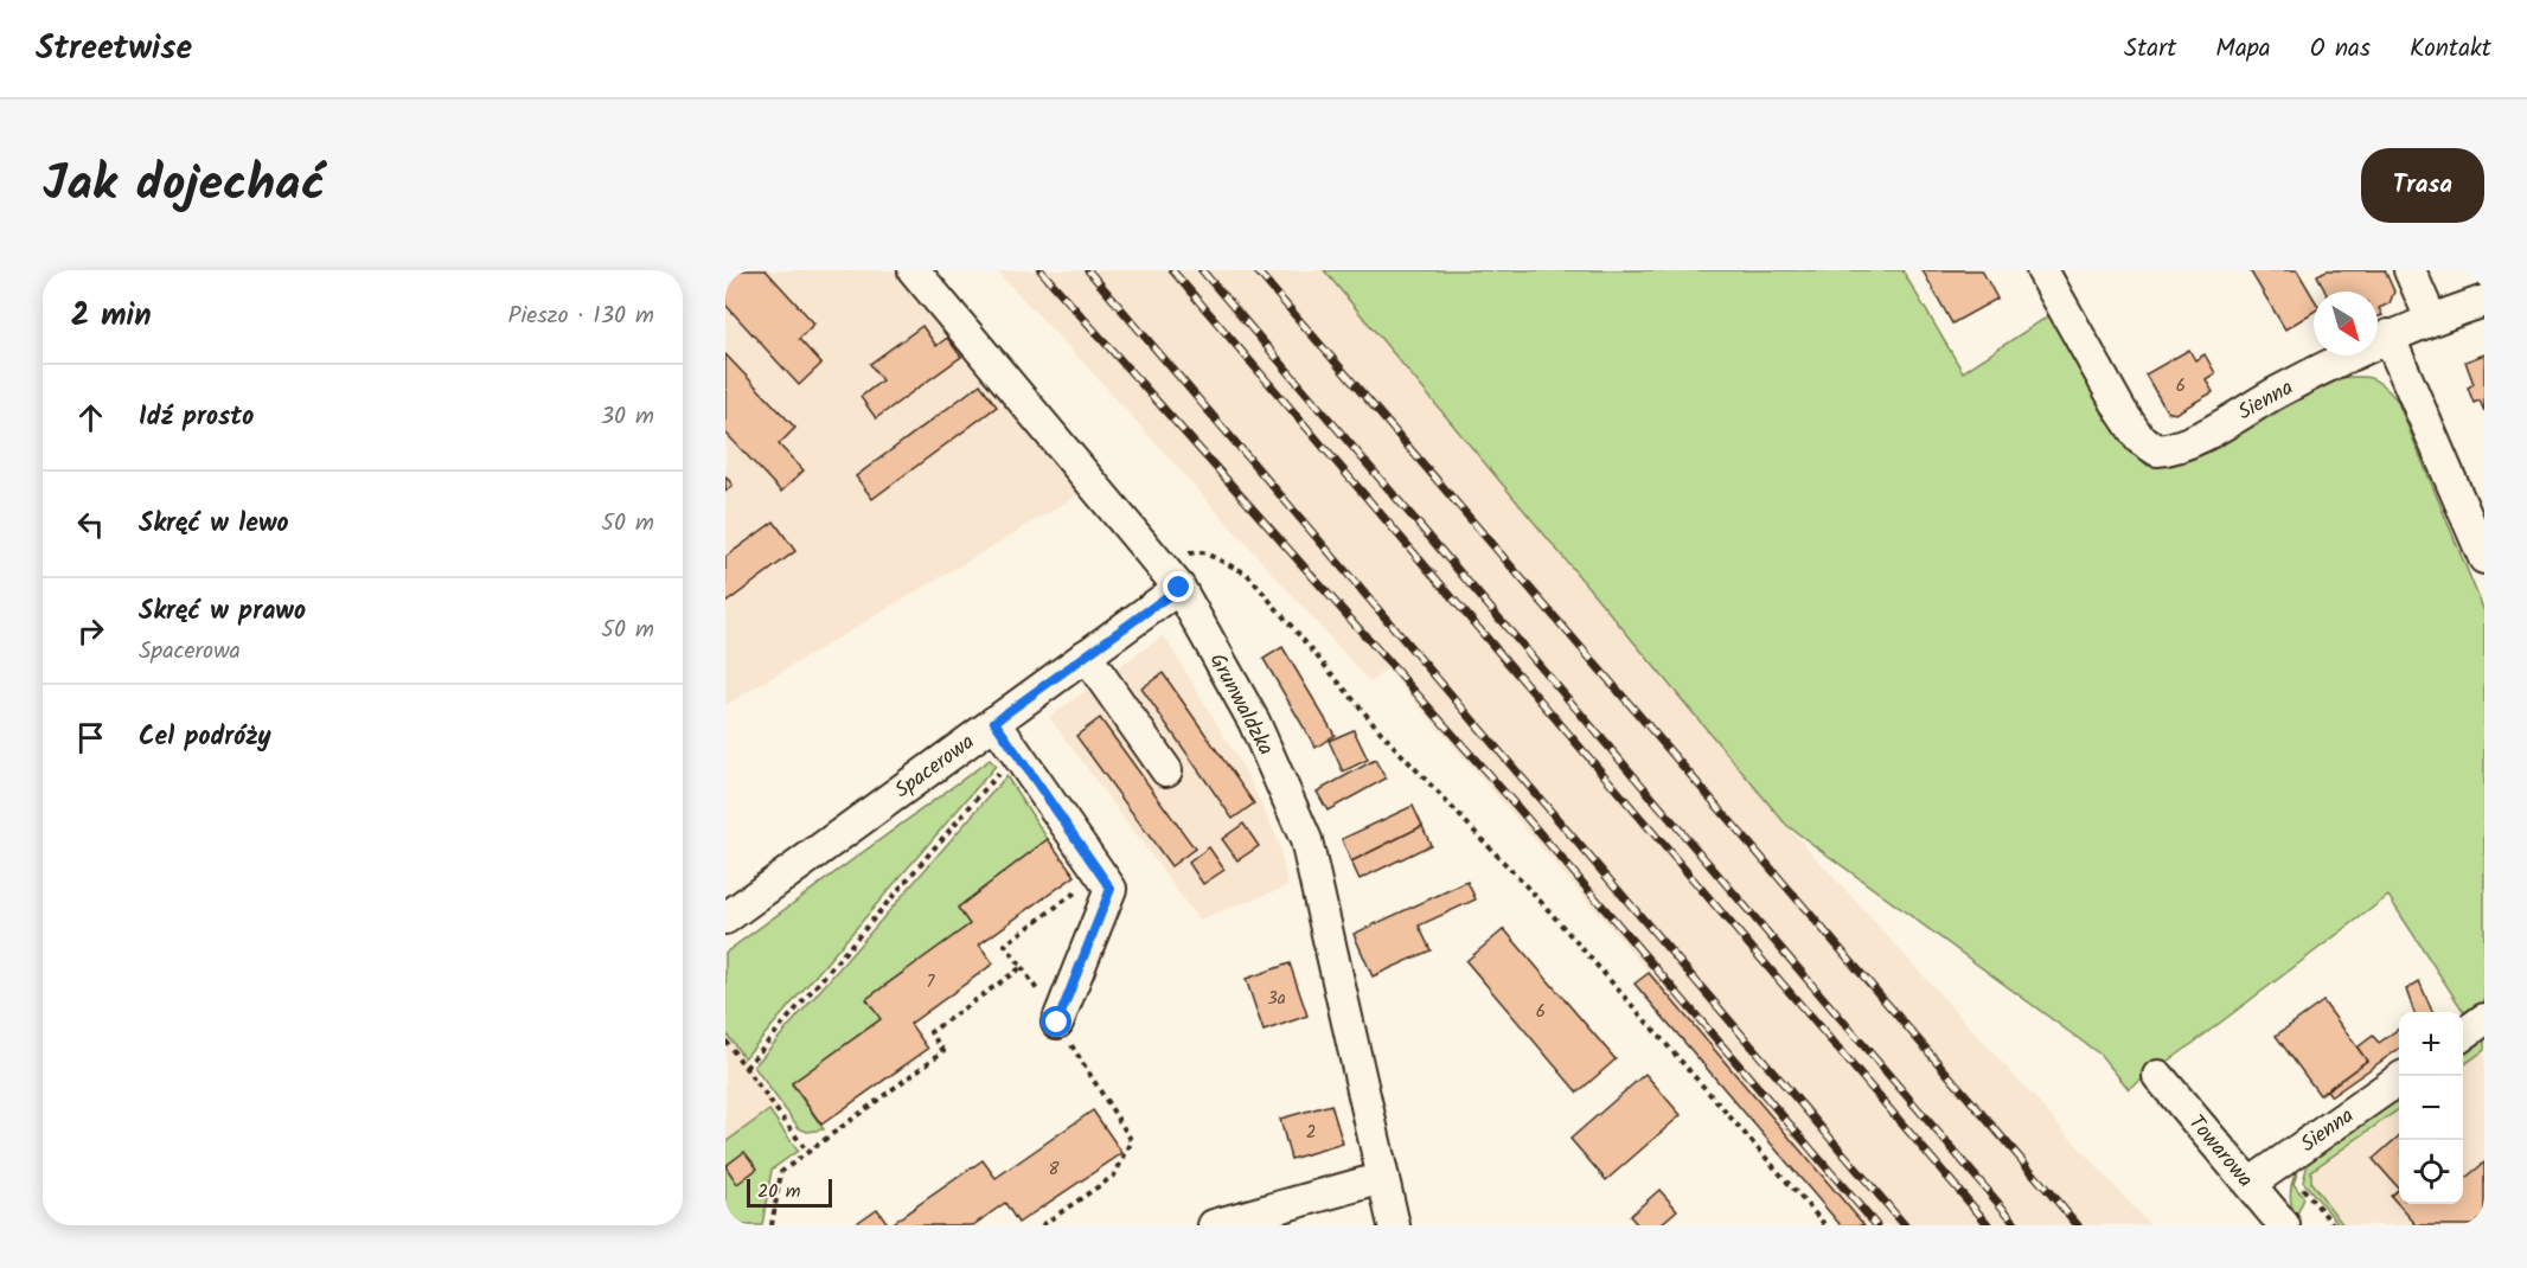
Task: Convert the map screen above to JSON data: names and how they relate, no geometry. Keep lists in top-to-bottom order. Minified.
{"streets":{"street":["Sienna","Grunwaldzka","Spacerowa","Towarowa"]},"crossings":[["Sienna","Towarowa"],["Grunwaldzka","Spacerowa"]],"house_numbers":["6","7","3a","6","2","8"],"scale_bar":"20 m","north":"bottom right","page":{"header":"Streetwise","nav":["Start","Mapa","O nas","Kontakt"],"title":"Jak dojechać","buttons":"Trasa","heading":["2 min","Pieszo · 130 m"],"list":[["Idź prosto","30 m"],["Skręć w lewo","50 m"],["Skręć w prawo","Spacerowa","50 m"],"Cel podróży"],"map_buttons":["+","−"],"scale":"20 m"}}
